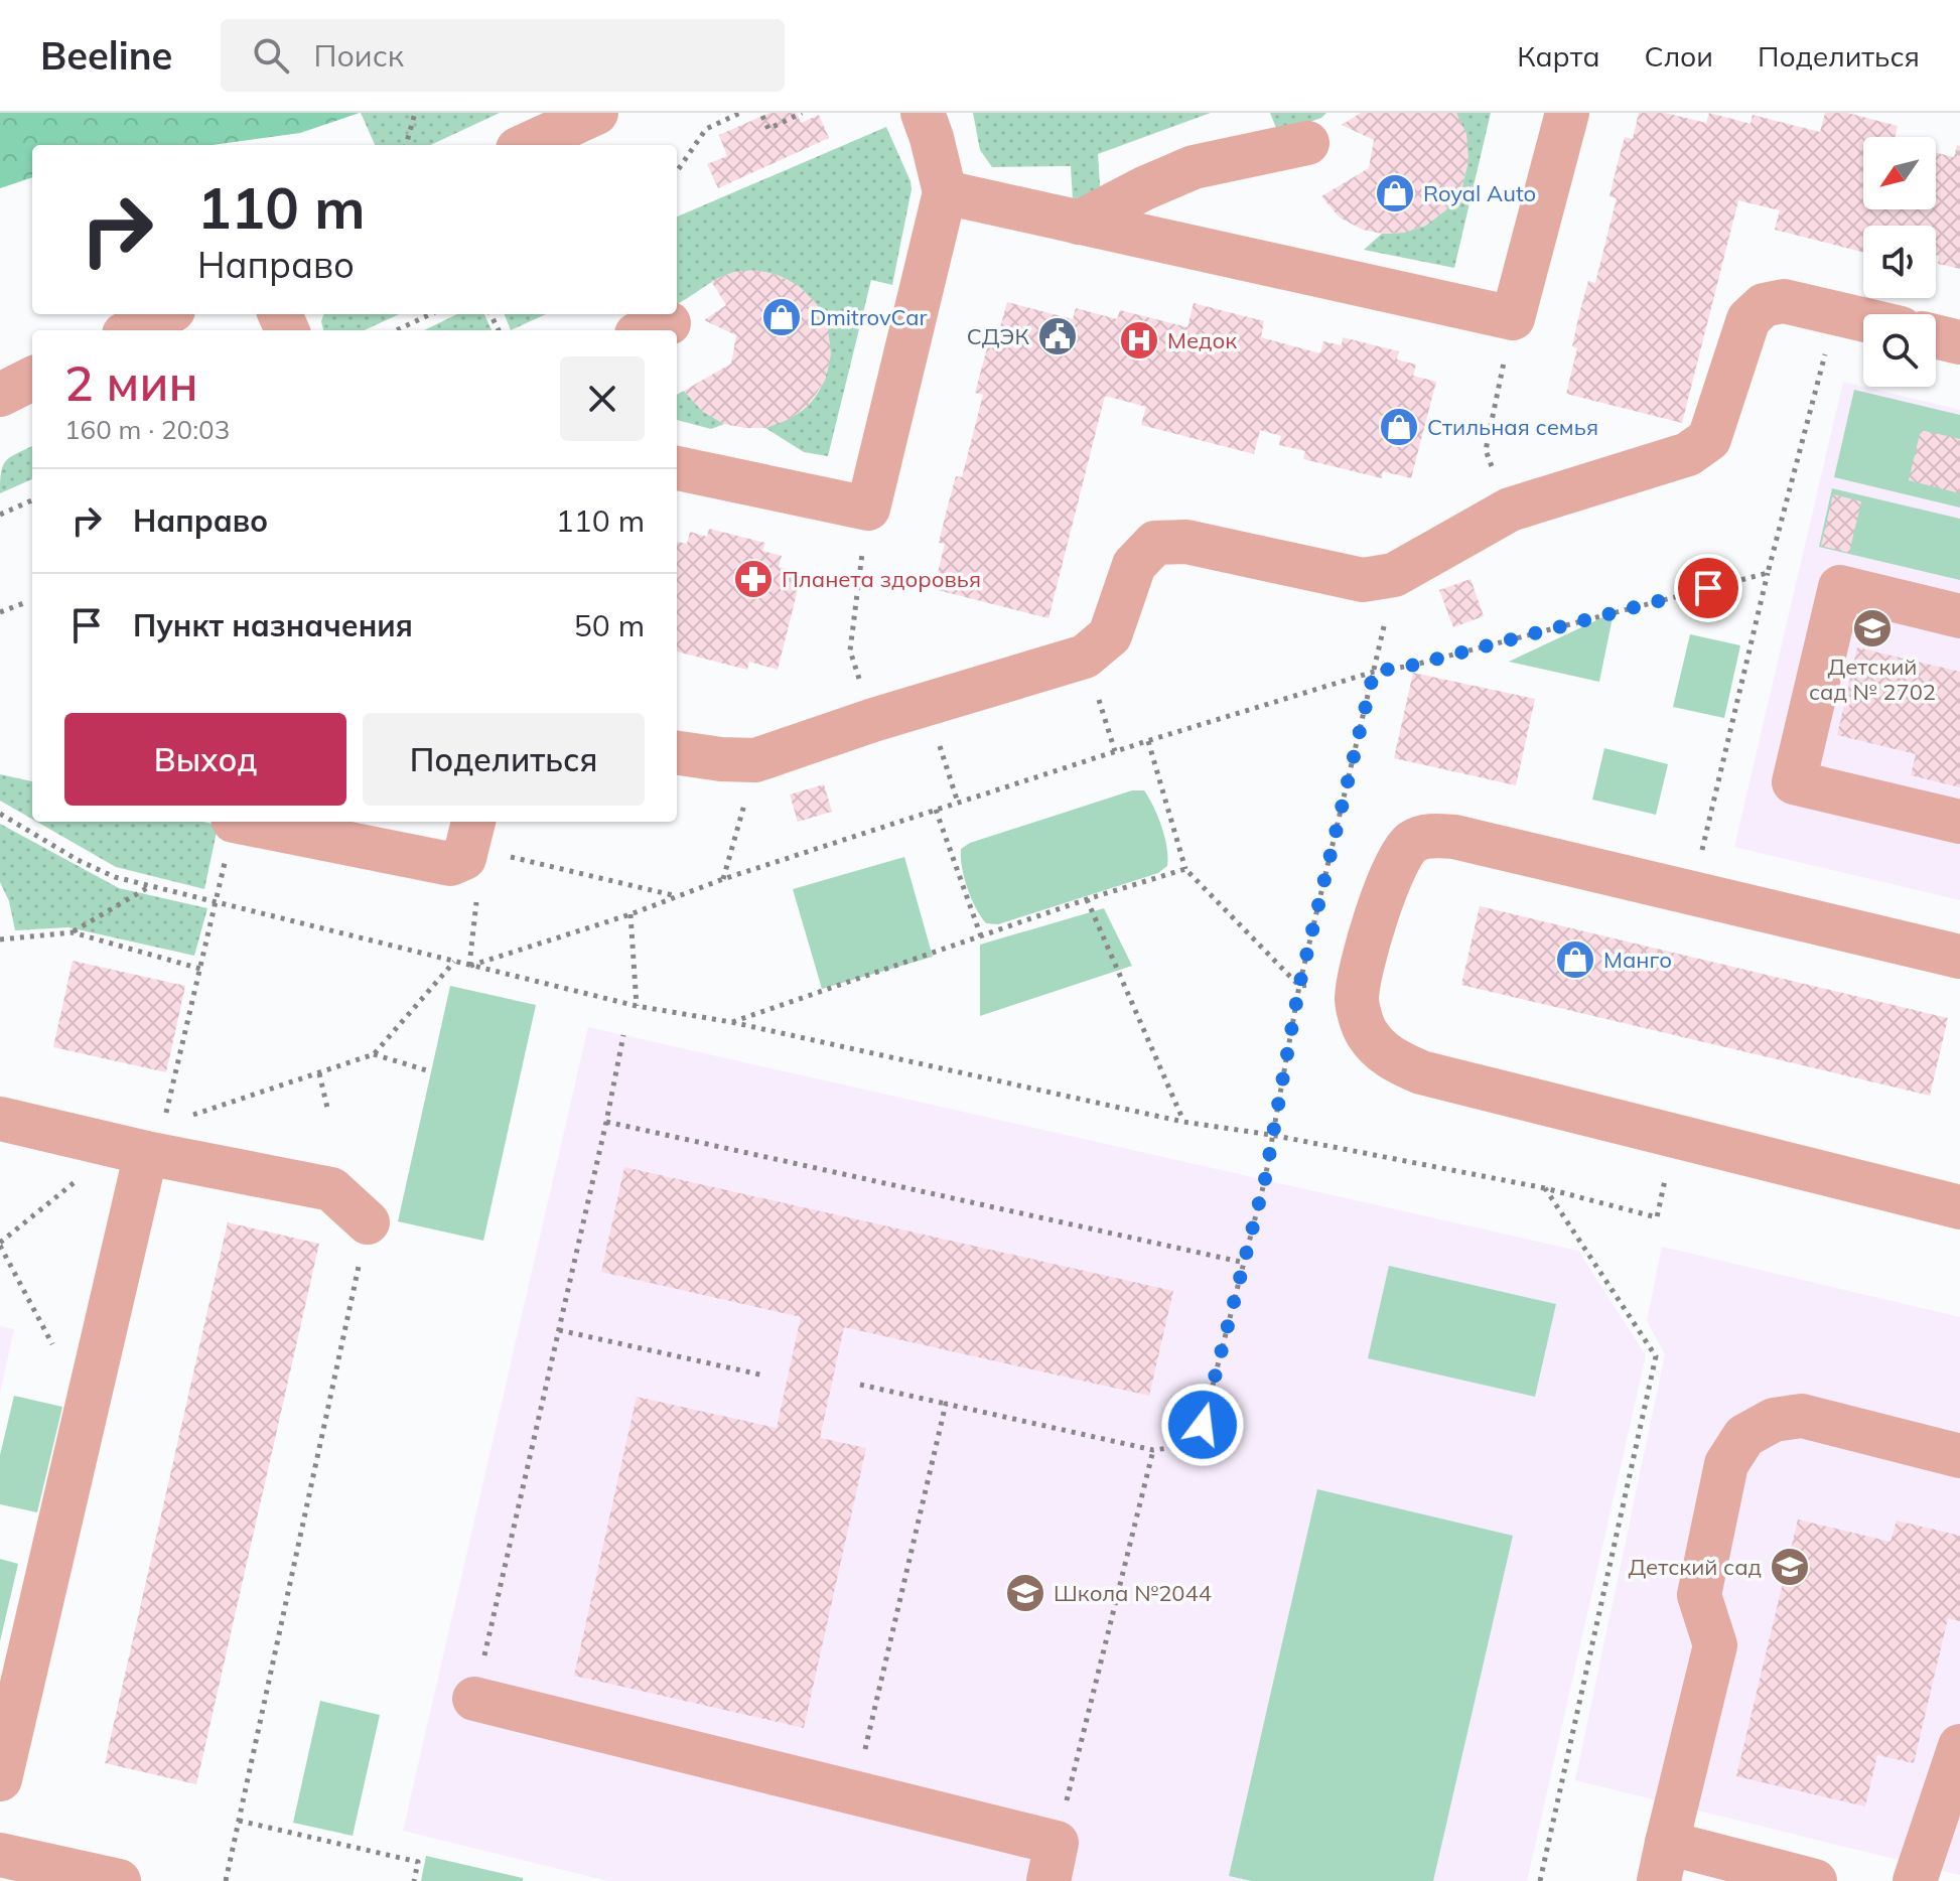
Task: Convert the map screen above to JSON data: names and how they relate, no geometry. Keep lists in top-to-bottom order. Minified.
{"places":{"shop":["Royal Auto","DmitrovCar","Стильная семья","Манго"],"public building":["СДЭК"],"hospital":["Медок"],"pharmacy":["Планета здоровья"],"school or university":["Детский сад № 2702","Детский сад","Школа №2044"]},"north":"bottom left","page":{"header":"Beeline","search":"Поиск","nav":["Карта","Слои","Поделиться"],"turn":["110 m","Направо"],"heading":["2 мин","160 m · 20:03"],"list":[{"name":"Направо","value":"110 m"},{"name":"Пункт назначения","value":"50 m"}],"buttons":["Выход","Поделиться"]}}
